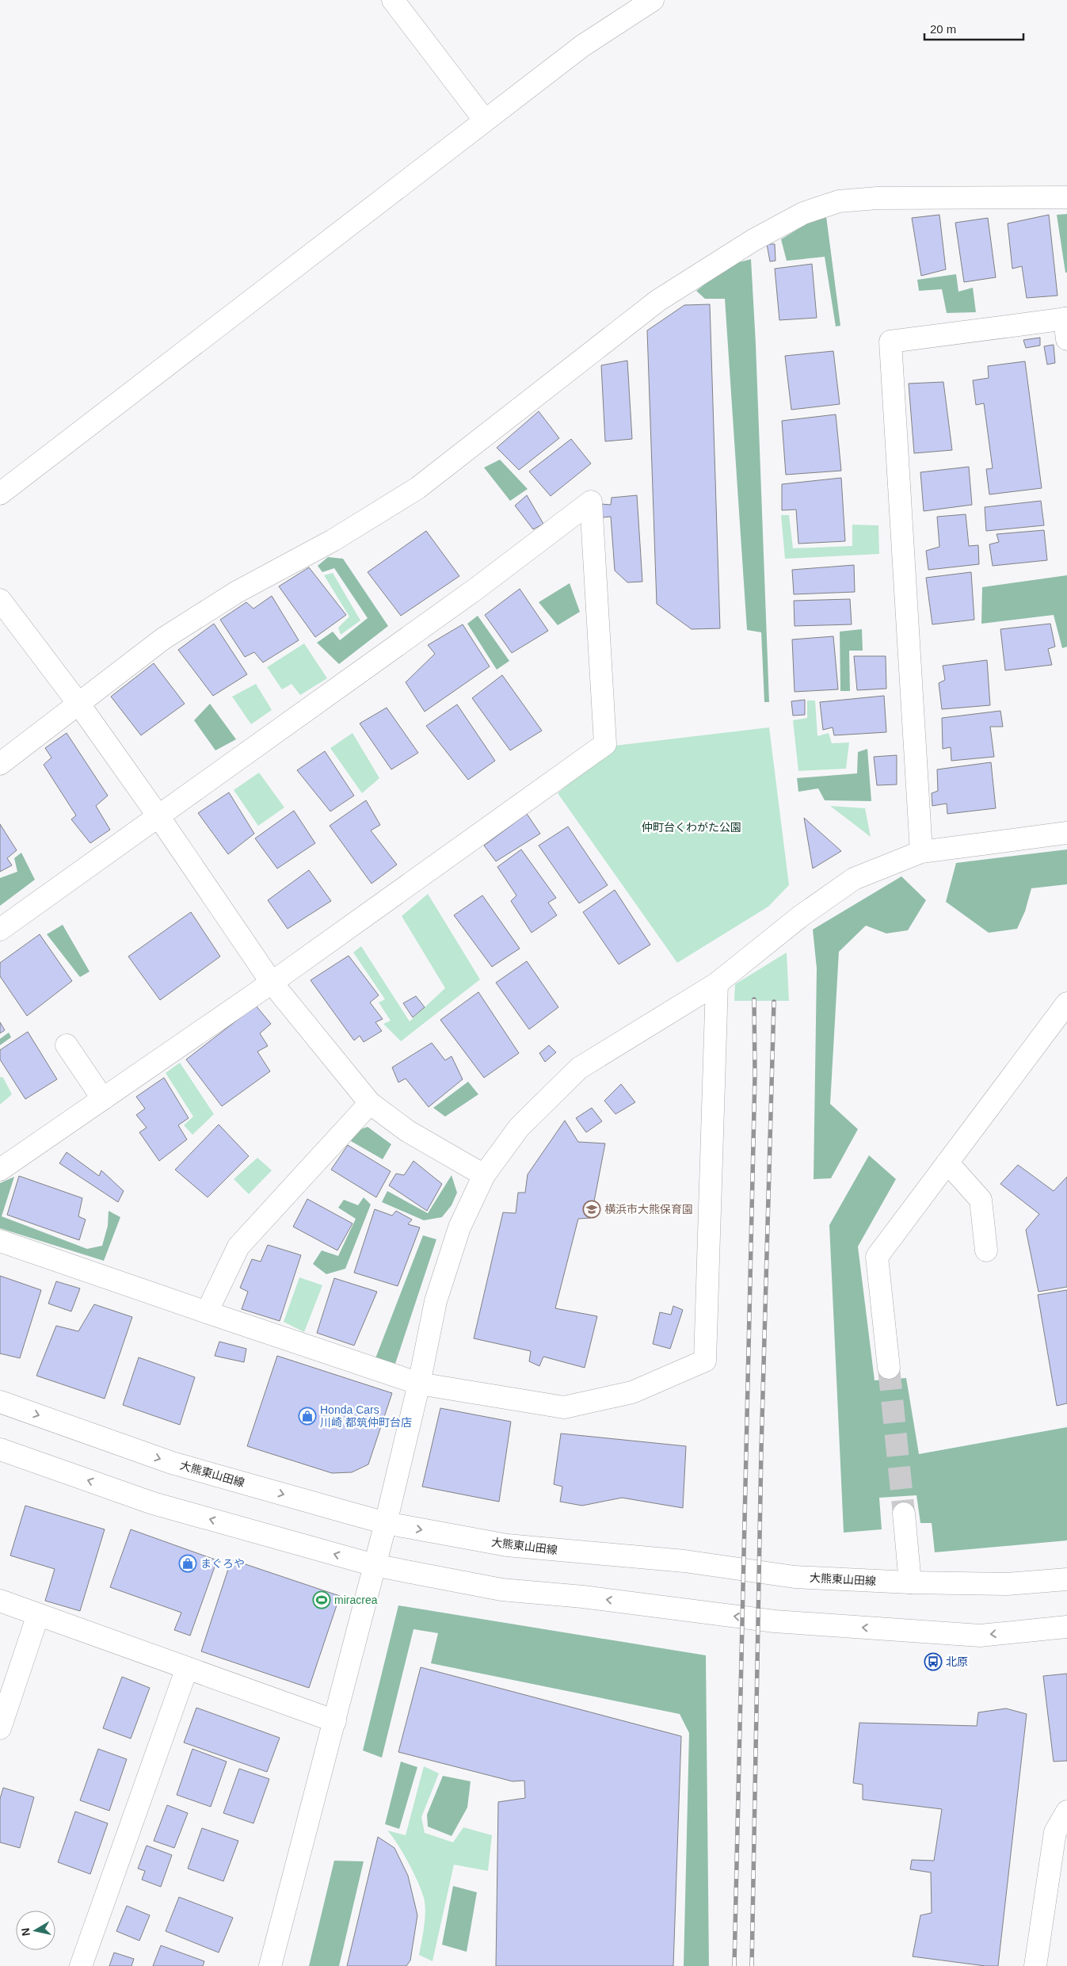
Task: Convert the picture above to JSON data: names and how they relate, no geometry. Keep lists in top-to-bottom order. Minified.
{"streets":{"street":["大熊東山田線"]},"parks":["仲町台くわがた公園"],"places":{"school or university":["横浜市大熊保育園"],"shop":["Honda Cars 川崎 都筑仲町台店","まぐろや"],"sports":["miracrea"],"bus stop":["北原"]},"scale_bar":"20 m","north":"left"}
